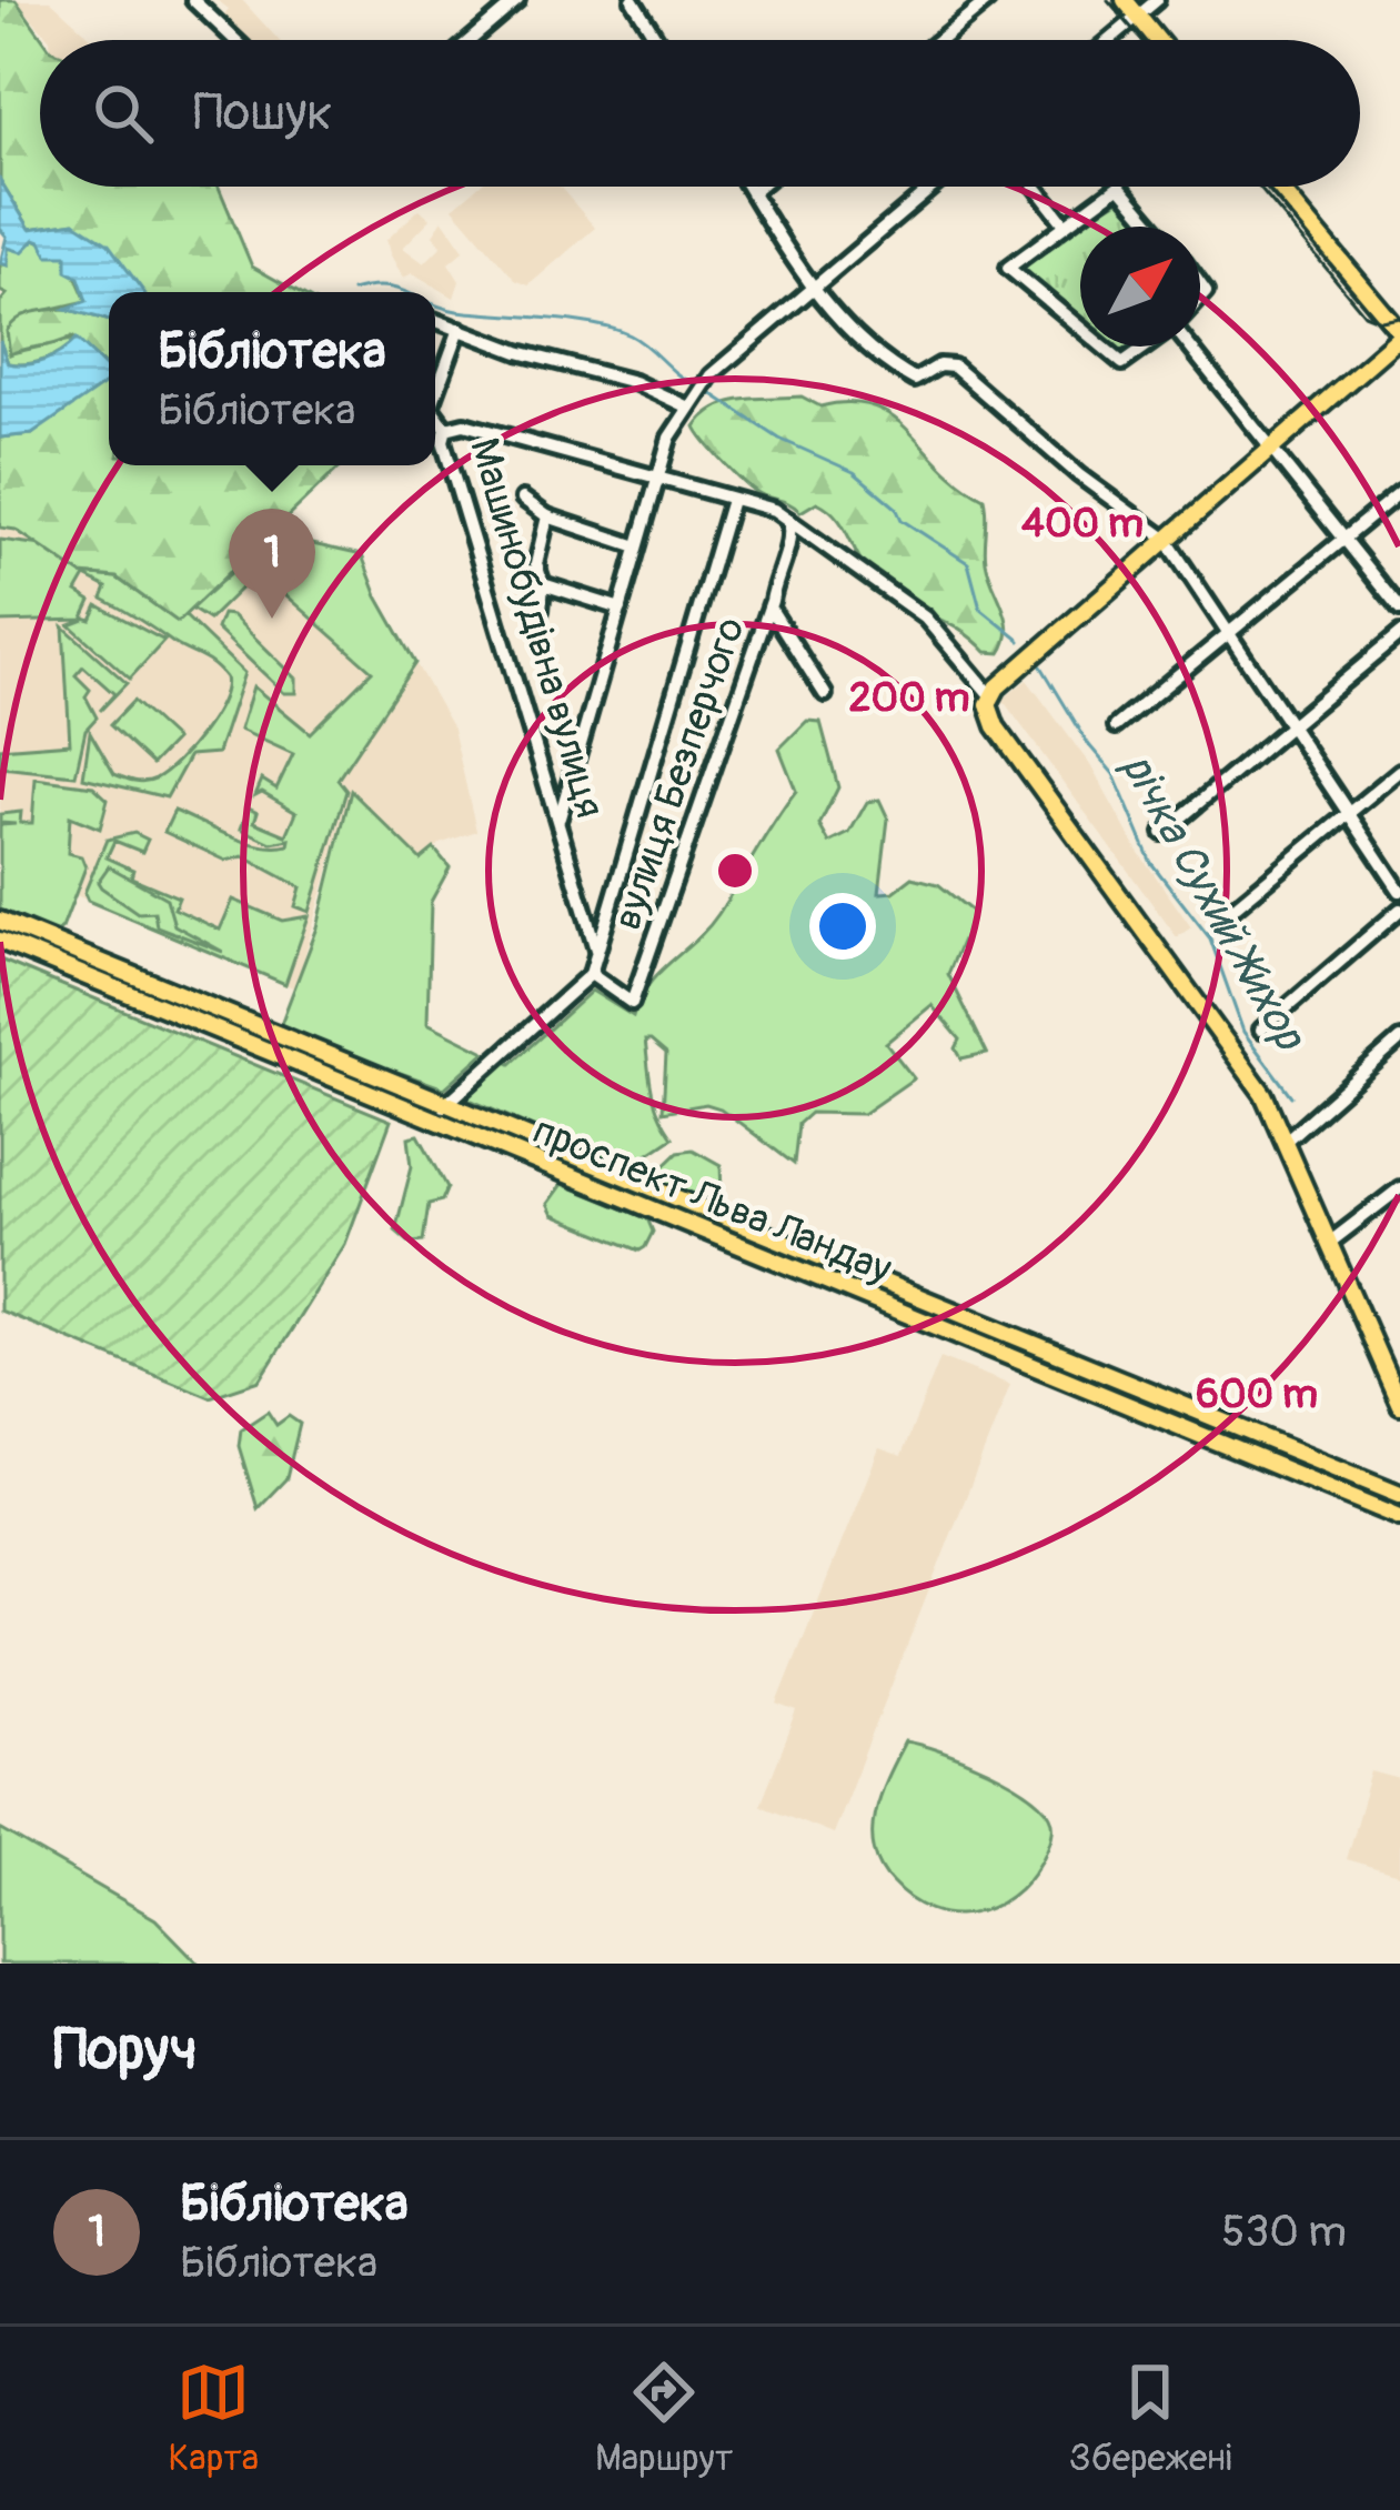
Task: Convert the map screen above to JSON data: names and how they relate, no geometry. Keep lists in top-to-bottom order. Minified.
{"streets":{"main road":["проспект Льва Ландау"],"street":["Машинобудівна вулиця","вулиця Безперчого"]},"water":["річка Сухий Жихор"],"north":"top right","page":{"search":"Пошук","popup":["Бібліотека","Бібліотека"],"pins":"1","heading":"Поруч","list":[{"mark":"1","name":"Бібліотека","note":"Бібліотека","value":"530 m"}],"nav":["Карта","Маршрут","Збережені"]},"rings":["400 m","200 m","600 m"]}
